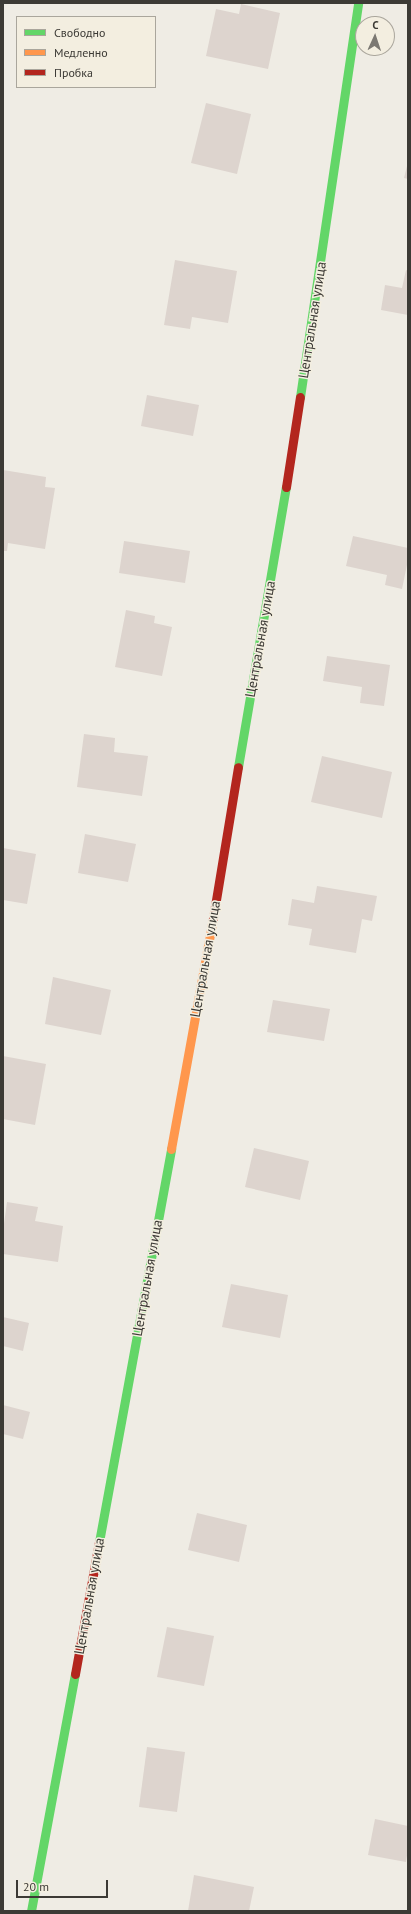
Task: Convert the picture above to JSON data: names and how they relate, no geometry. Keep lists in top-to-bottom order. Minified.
{"streets":{"main road":["Центральная улица"]},"legend":["Свободно","Медленно","Пробка"],"scale_bar":"20 m","north":"top"}
